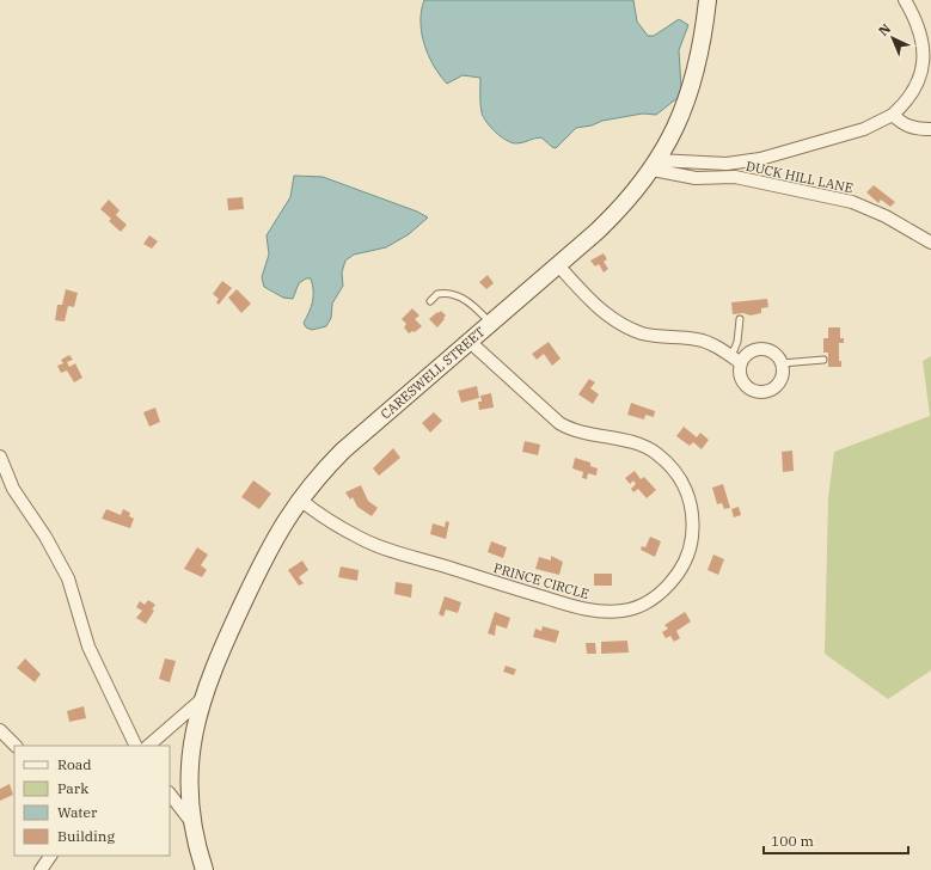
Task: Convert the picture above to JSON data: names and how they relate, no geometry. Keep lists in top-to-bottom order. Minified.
{"streets":{"main road":["CARESWELL STREET"],"street":["DUCK HILL LANE","PRINCE CIRCLE"]},"crossings":[["DUCK HILL LANE","CARESWELL STREET"],["CARESWELL STREET","PRINCE CIRCLE"]],"legend":["Road","Park","Water","Building"],"scale_bar":"100 m","north":"top left"}
